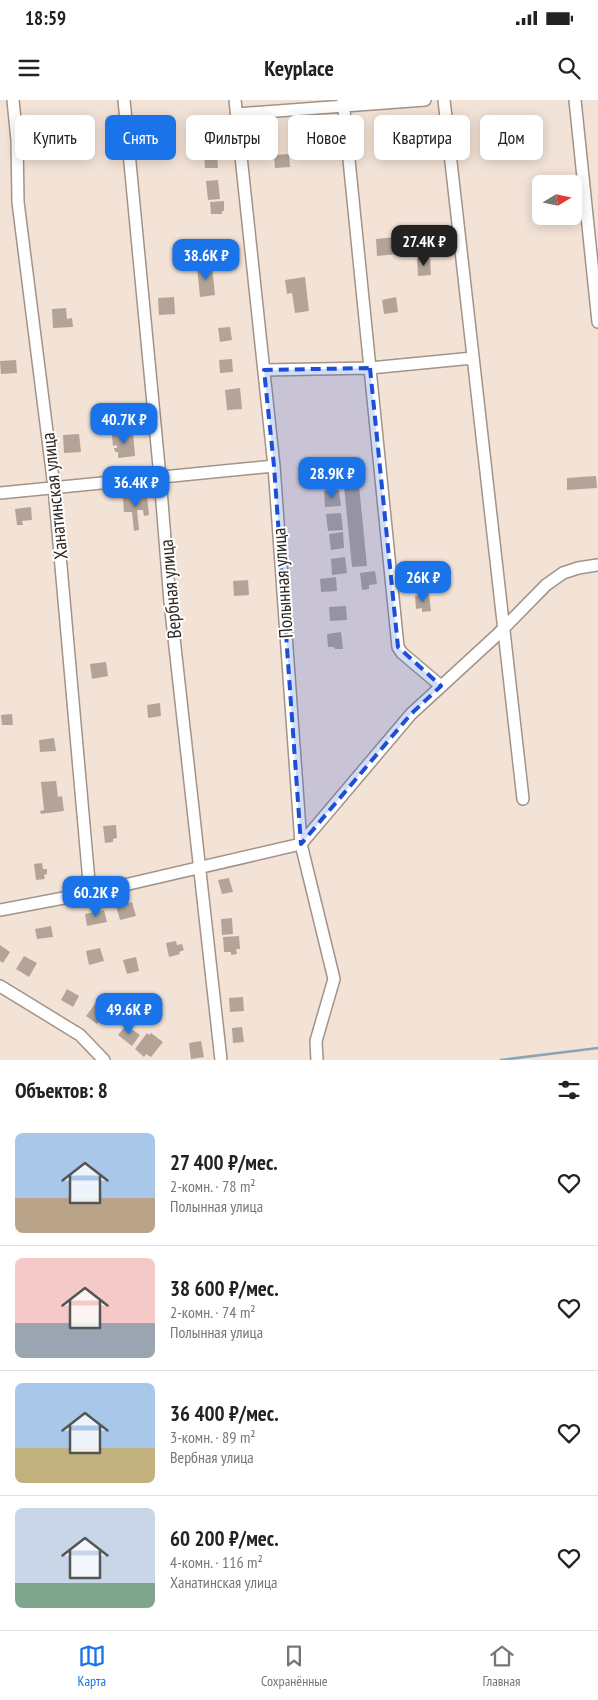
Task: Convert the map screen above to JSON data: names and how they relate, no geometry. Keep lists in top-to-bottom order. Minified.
{"streets":{"street":["Ханатинская улица","Полынная улица","Вербная улица"]},"north":"right","page":{"status":"18:59","header":"Keyplace","chip":["Купить","Снять","Фильтры","Новое","Квартира","Дом"],"price":["27.4K ₽","38.6K ₽","40.7K ₽","28.9K ₽","36.4K ₽","26K ₽","60.2K ₽","49.6K ₽"],"heading":"Объектов: 8","list":[{"name":"27 400 ₽/мес.","note":"2-комн. · 78 m² · Полынная улица"},{"name":"38 600 ₽/мес.","note":"2-комн. · 74 m² · Полынная улица"},{"name":"36 400 ₽/мес.","note":"3-комн. · 89 m² · Вербная улица"},{"name":"60 200 ₽/мес.","note":"4-комн. · 116 m² · Ханатинская улица"}],"tabs":["Карта","Сохранённые","Главная"]}}
